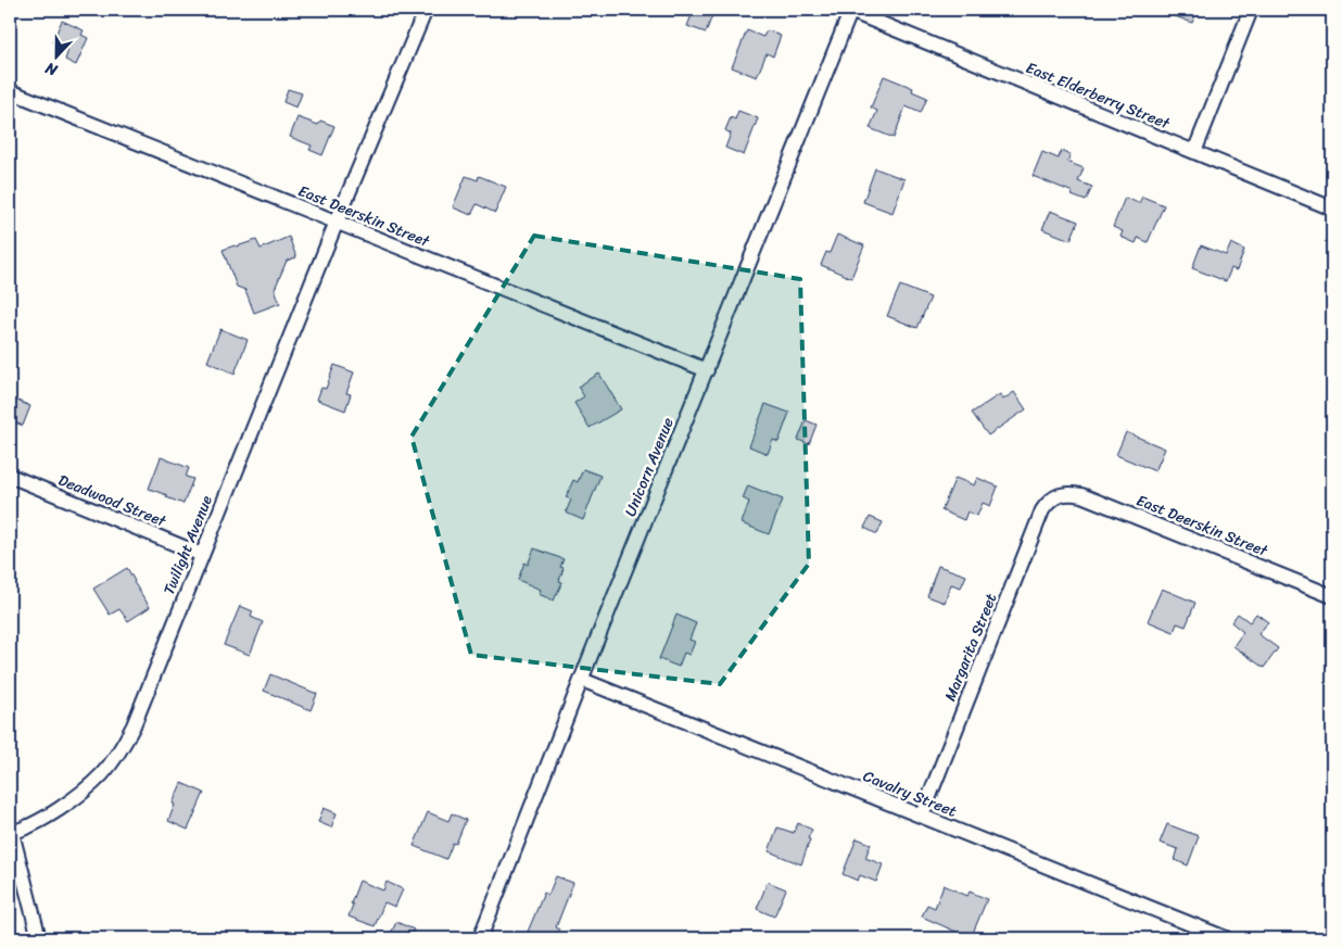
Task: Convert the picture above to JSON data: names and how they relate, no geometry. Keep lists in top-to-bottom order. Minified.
{"streets":{"street":["East Elderberry Street","East Deerskin Street","Unicorn Avenue","Deadwood Street","Twilight Avenue","Margarita Street","Cavalry Street"]},"crossings":[["East Elderberry Street","Unicorn Avenue"],["East Deerskin Street","Unicorn Avenue"],["East Deerskin Street","Twilight Avenue"],["East Deerskin Street","Margarita Street"],["Unicorn Avenue","Cavalry Street"],["Deadwood Street","Twilight Avenue"],["Margarita Street","Cavalry Street"]],"north":"bottom"}
